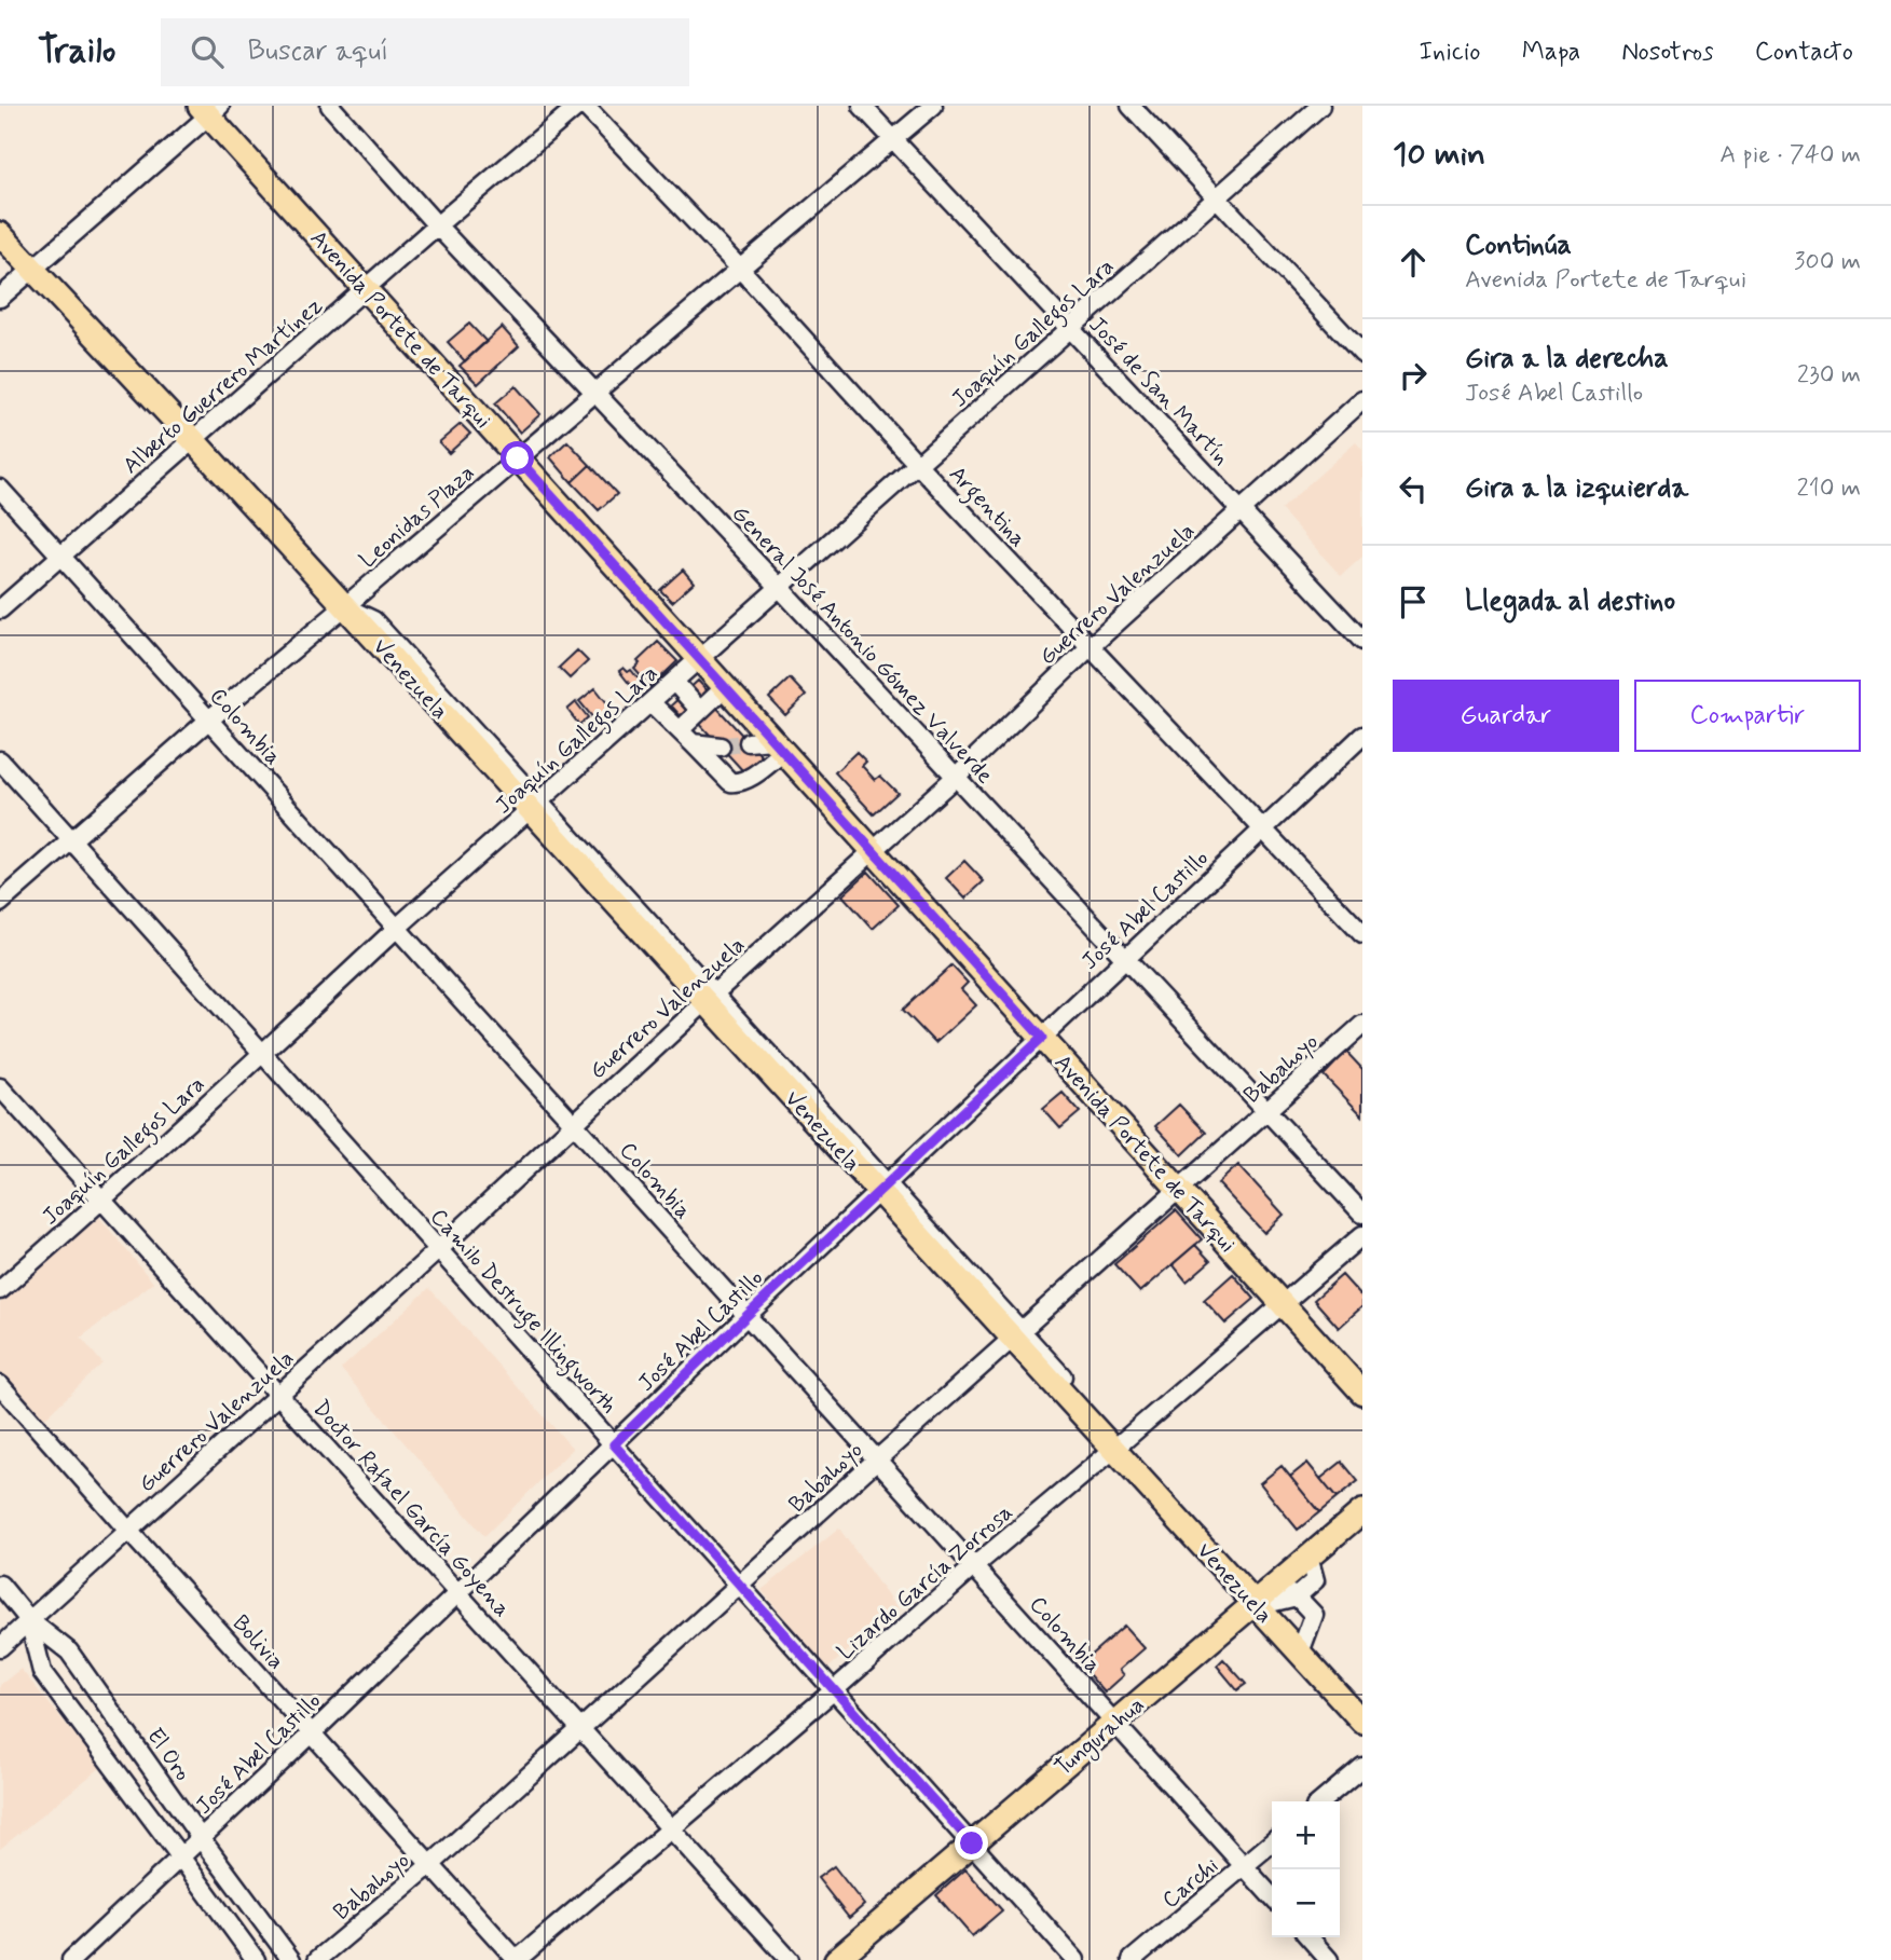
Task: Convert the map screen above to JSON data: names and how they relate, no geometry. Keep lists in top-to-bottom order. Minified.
{"streets":{"main road":["Avenida Portete de Tarqui","Venezuela","Tungurahua"],"street":["Joaquín Gallegos Lara","Alberto Guerrero Martínez","José de San Martín","Argentina","Leonidas Plaza","Guerrero Valenzuela","General José Antonio Gómez Valverde","Colombia","José Abel Castillo","Babahoyo","Camilo Destruge Illingworth","Doctor Rafael García Goyena","Lizardo García Zorrosa","Bolivia","El Oro","Carchi"]},"crossings":[["Avenida Portete de Tarqui","Joaquín Gallegos Lara"],["Avenida Portete de Tarqui","Alberto Guerrero Martínez"],["Avenida Portete de Tarqui","Leonidas Plaza"],["Avenida Portete de Tarqui","Guerrero Valenzuela"],["Avenida Portete de Tarqui","José Abel Castillo"],["Avenida Portete de Tarqui","Babahoyo"],["Avenida Portete de Tarqui","Lizardo García Zorrosa"],["Joaquín Gallegos Lara","José de San Martín"],["Joaquín Gallegos Lara","Argentina"],["Joaquín Gallegos Lara","General José Antonio Gómez Valverde"],["Joaquín Gallegos Lara","Venezuela"],["Joaquín Gallegos Lara","Colombia"],["Joaquín Gallegos Lara","Camilo Destruge Illingworth"],["Joaquín Gallegos Lara","Doctor Rafael García Goyena"],["Alberto Guerrero Martínez","General José Antonio Gómez Valverde"],["Alberto Guerrero Martínez","Venezuela"],["Alberto Guerrero Martínez","Colombia"],["José de San Martín","Leonidas Plaza"],["José de San Martín","Guerrero Valenzuela"],["Argentina","Leonidas Plaza"],["Argentina","Guerrero Valenzuela"],["Argentina","José Abel Castillo"],["Leonidas Plaza","General José Antonio Gómez Valverde"],["Leonidas Plaza","Venezuela"],["Leonidas Plaza","Colombia"],["Leonidas Plaza","Camilo Destruge Illingworth"],["Guerrero Valenzuela","General José Antonio Gómez Valverde"],["Guerrero Valenzuela","Venezuela"],["Guerrero Valenzuela","Colombia"],["Guerrero Valenzuela","Camilo Destruge Illingworth"],["Guerrero Valenzuela","Doctor Rafael García Goyena"],["Guerrero Valenzuela","Bolivia"],["Guerrero Valenzuela","El Oro"],["General José Antonio Gómez Valverde","José Abel Castillo"],["General José Antonio Gómez Valverde","Babahoyo"],["Venezuela","José Abel Castillo"],["Venezuela","Babahoyo"],["Venezuela","Lizardo García Zorrosa"],["Venezuela","Tungurahua"],["Colombia","José Abel Castillo"],["Colombia","Babahoyo"],["Colombia","Lizardo García Zorrosa"],["Colombia","Tungurahua"],["Colombia","Carchi"],["José Abel Castillo","Camilo Destruge Illingworth"],["José Abel Castillo","Doctor Rafael García Goyena"],["José Abel Castillo","Bolivia"],["José Abel Castillo","El Oro"],["Babahoyo","Camilo Destruge Illingworth"],["Babahoyo","Doctor Rafael García Goyena"],["Babahoyo","Bolivia"],["Camilo Destruge Illingworth","Lizardo García Zorrosa"],["Camilo Destruge Illingworth","Tungurahua"],["Doctor Rafael García Goyena","Lizardo García Zorrosa"],["Lizardo García Zorrosa","Bolivia"]],"page":{"header":"Trailo","search":"Buscar aquí","nav":["Inicio","Mapa","Nosotros","Contacto"],"heading":["10 min","A pie · 740 m"],"list":[["Continúa","Avenida Portete de Tarqui","300 m"],["Gira a la derecha","José Abel Castillo","230 m"],["Gira a la izquierda","210 m"],"Llegada al destino"],"buttons":["Guardar","Compartir"],"map_buttons":["+","−"]}}
